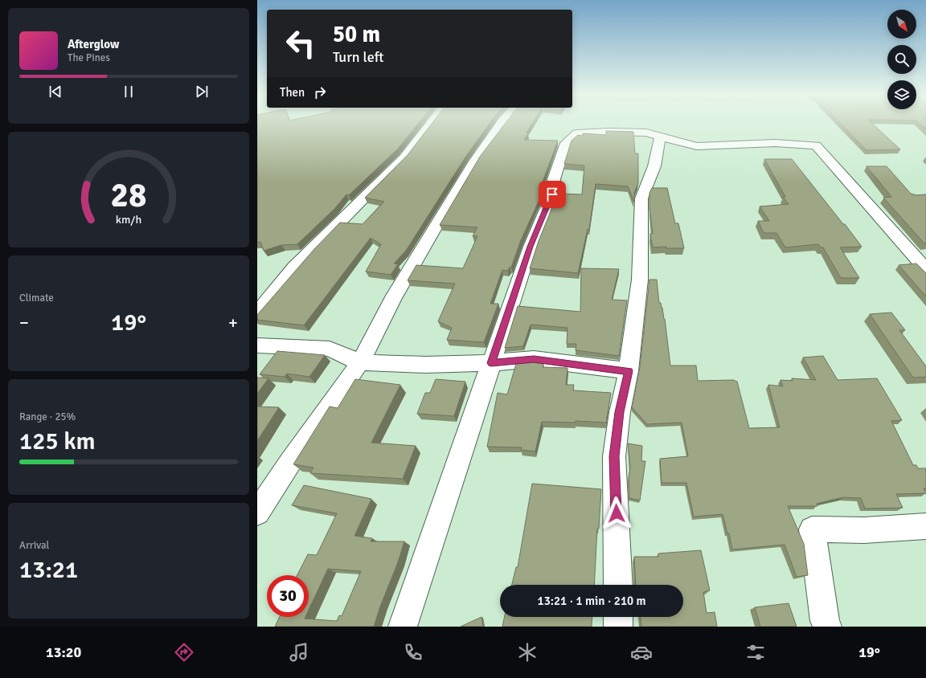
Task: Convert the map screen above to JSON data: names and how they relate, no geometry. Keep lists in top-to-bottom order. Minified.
{"north":"bottom right","page":{"turn":["50 m","Turn left"],"song":["Afterglow","The Pines"],"then":"Then","tile":["Climate",["Range · 25%","125 km"],["Arrival","13:21"]],"heat":["−","19°","+"],"limit":"30","trip":"13:21 · 1 min · 210 m","tabs":["13:20","19°"],"gauge":["28","km/h"]}}
